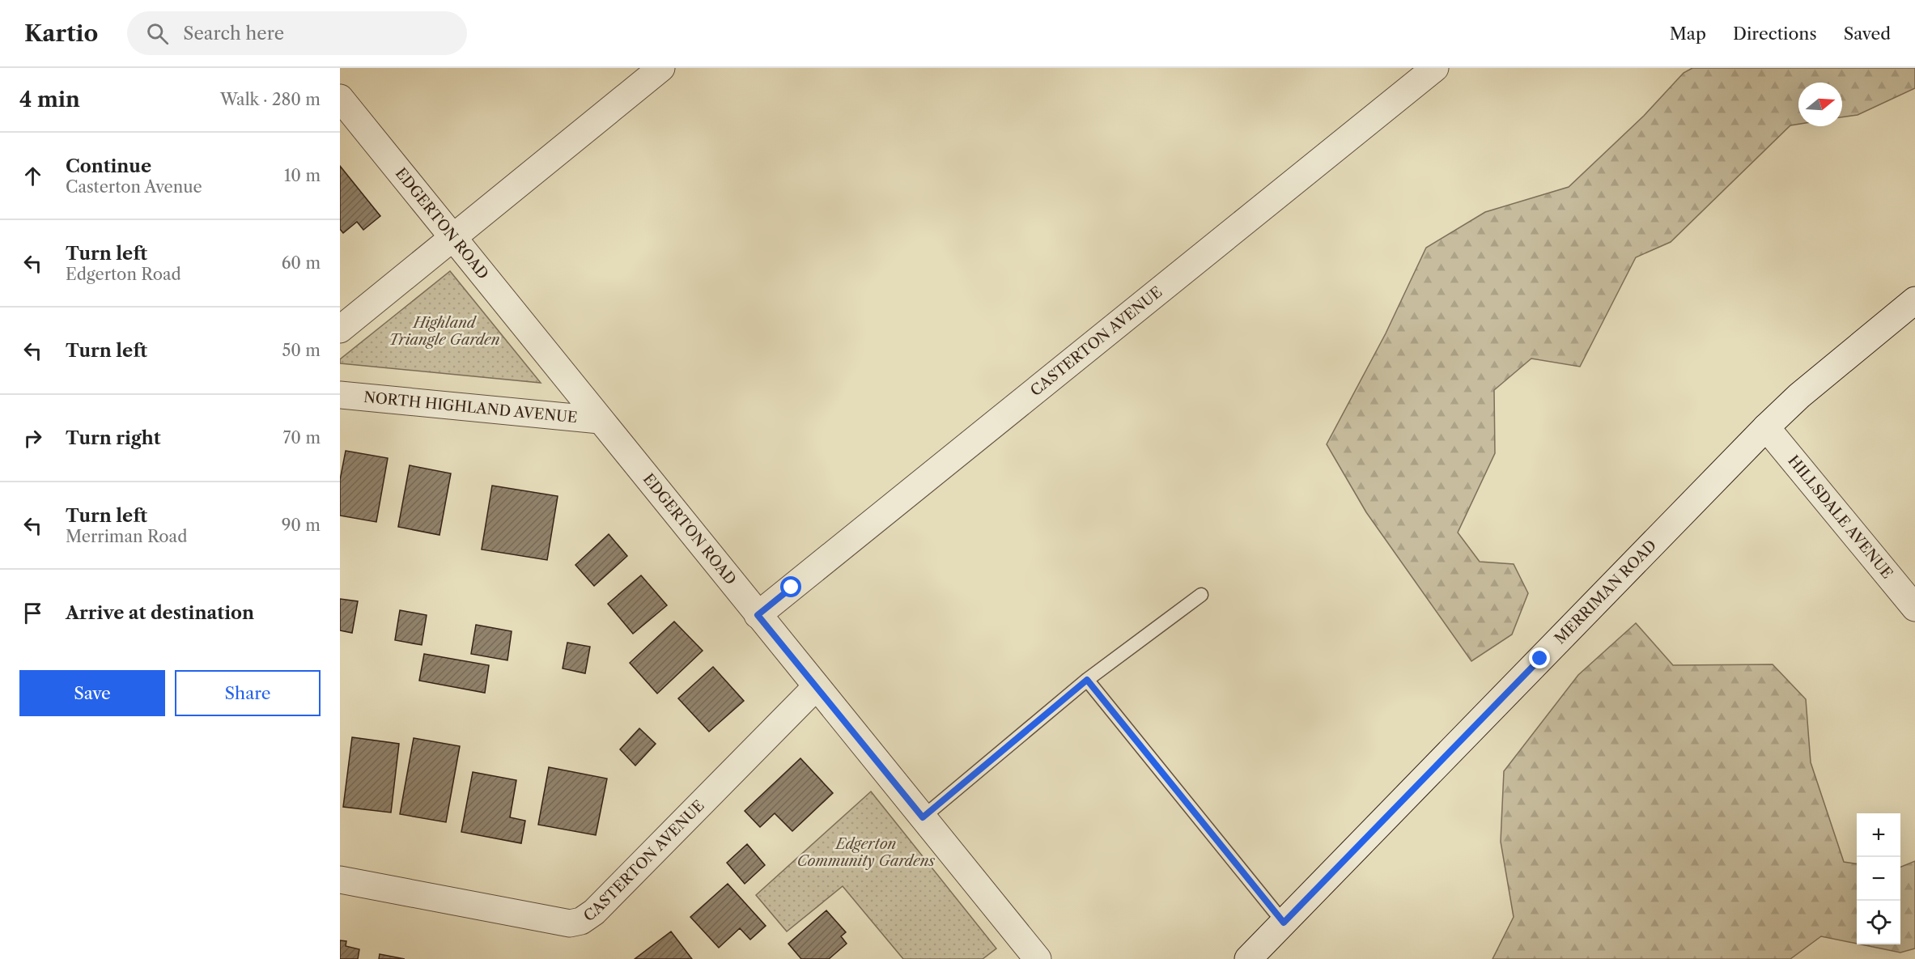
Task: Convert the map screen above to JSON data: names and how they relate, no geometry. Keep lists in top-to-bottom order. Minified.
{"streets":{"street":["EDGERTON ROAD","CASTERTON AVENUE","NORTH HIGHLAND AVENUE","HILLSDALE AVENUE","MERRIMAN ROAD"]},"crossings":[["EDGERTON ROAD","CASTERTON AVENUE"],["EDGERTON ROAD","NORTH HIGHLAND AVENUE"],["HILLSDALE AVENUE","MERRIMAN ROAD"]],"parks":["Highland Triangle Garden","Edgerton Community Gardens"],"north":"right","page":{"header":"Kartio","search":"Search here","nav":["Map","Directions","Saved"],"heading":["4 min","Walk · 280 m"],"list":[["Continue","Casterton Avenue","10 m"],["Turn left","Edgerton Road","60 m"],["Turn left","50 m"],["Turn right","70 m"],["Turn left","Merriman Road","90 m"],"Arrive at destination"],"buttons":["Save","Share"],"map_buttons":["+","−"]}}
